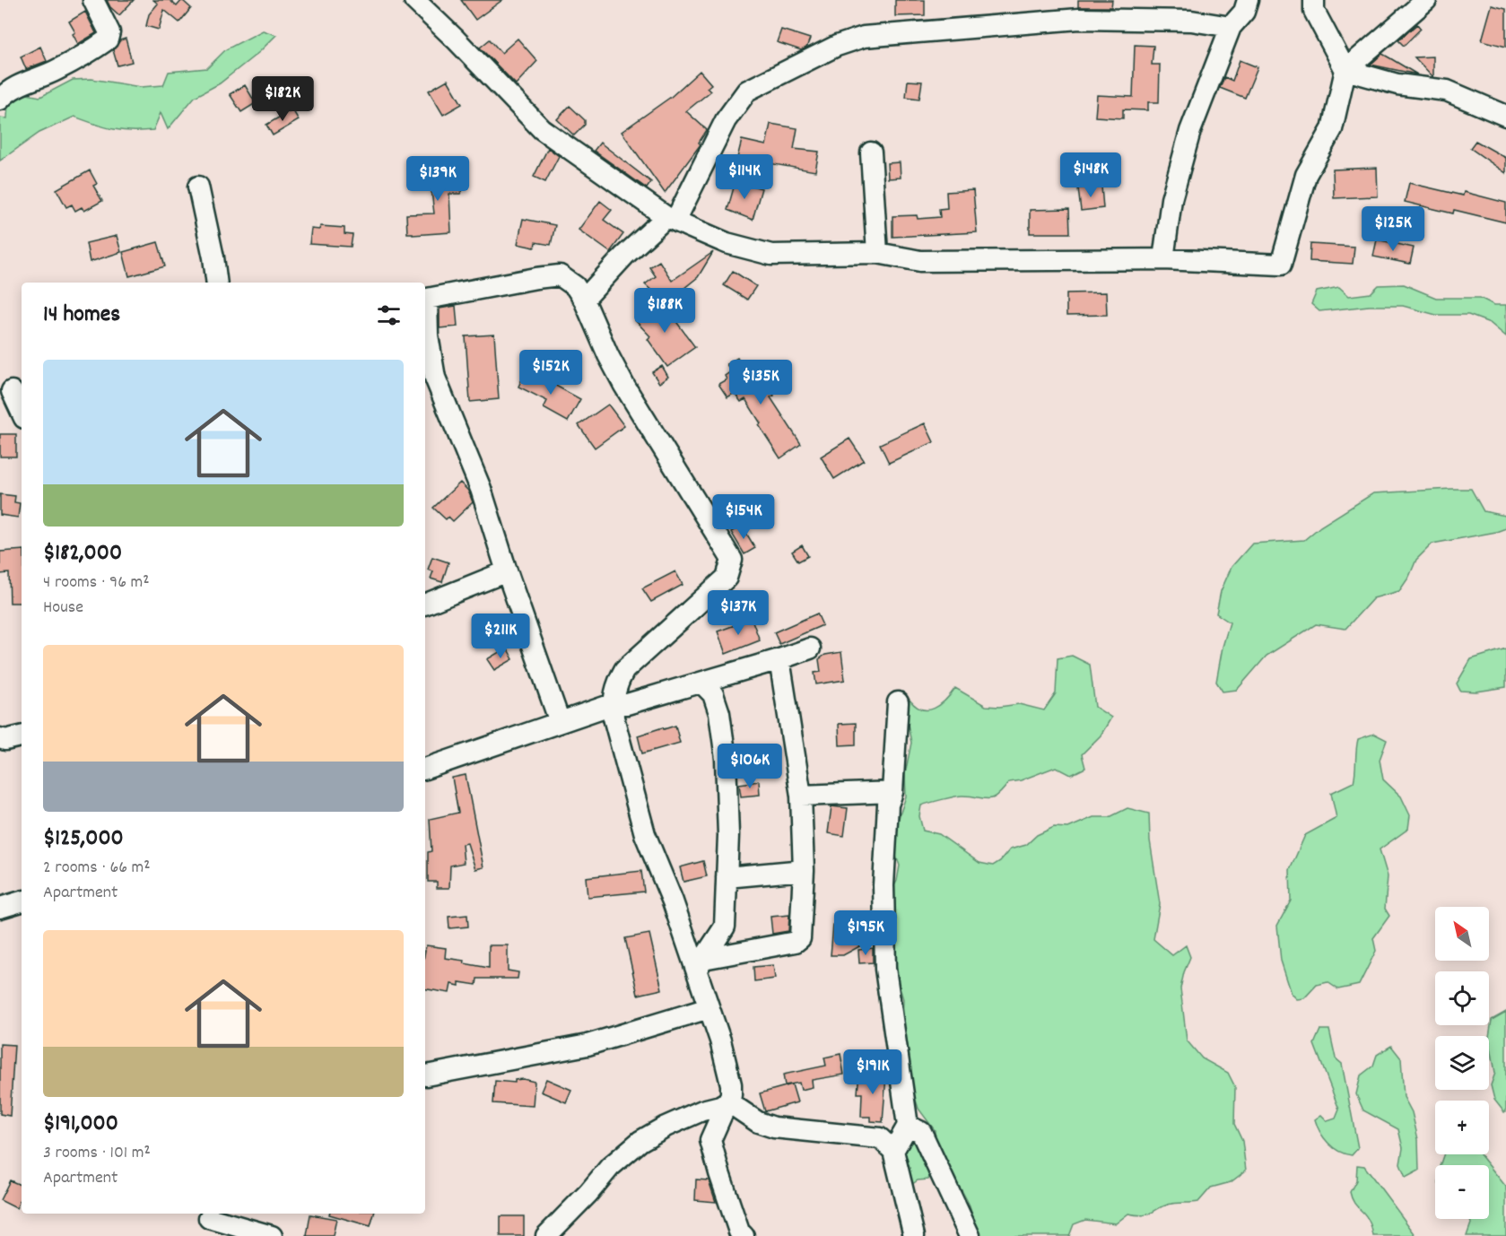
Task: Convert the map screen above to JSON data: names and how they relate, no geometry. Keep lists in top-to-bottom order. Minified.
{"north":"top left","page":{"price":["$182K","$148K","$114K","$139K","$125K","$188K","$152K","$135K","$154K","$137K","$211K","$106K","$195K","$191K"],"heading":"14 homes","list":[{"name":"$182,000","note":"4 rooms · 96 m² · House"},{"name":"$125,000","note":"2 rooms · 66 m² · Apartment"},{"name":"$191,000","note":"3 rooms · 101 m² · Apartment"}],"map_buttons":["+","−"]}}
